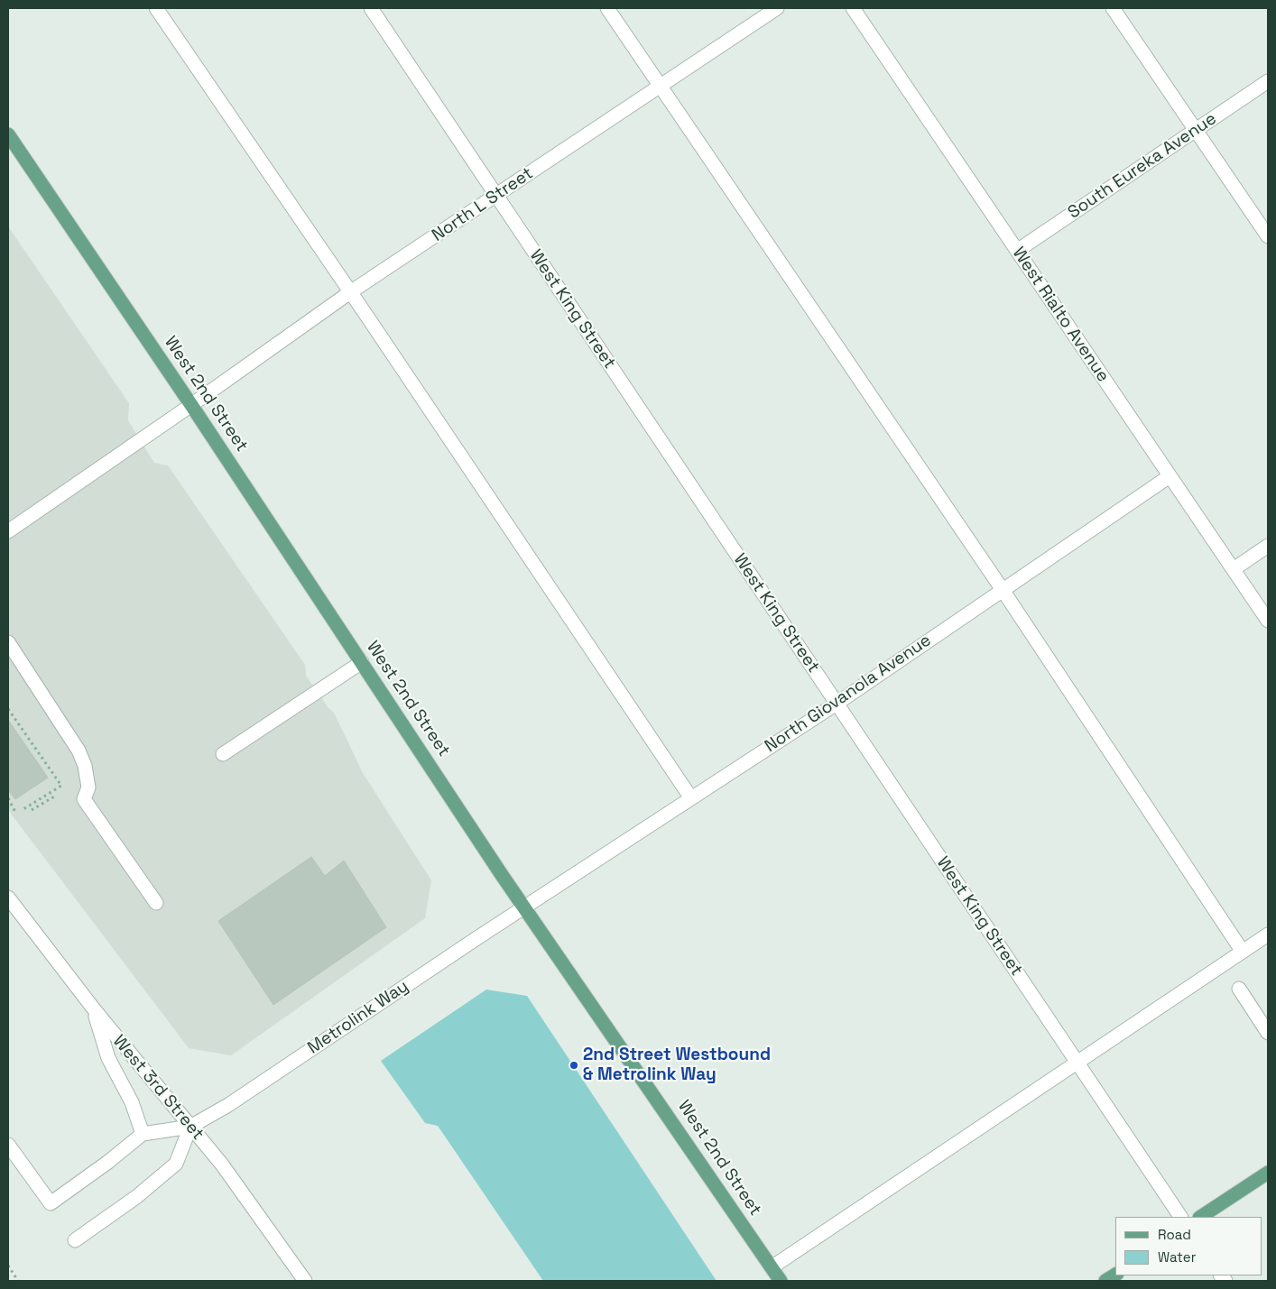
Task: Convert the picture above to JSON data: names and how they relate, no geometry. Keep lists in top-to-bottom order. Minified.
{"streets":{"main road":["West 2nd Street"],"street":["South Eureka Avenue","North L Street","West King Street","West Rialto Avenue","North Giovanola Avenue","Metrolink Way","West 3rd Street"]},"crossings":[["South Eureka Avenue","West Rialto Avenue"],["North L Street","West King Street"],["North L Street","West 2nd Street"],["West King Street","North Giovanola Avenue"],["West Rialto Avenue","North Giovanola Avenue"],["West 2nd Street","North Giovanola Avenue"],["West 2nd Street","Metrolink Way"],["North Giovanola Avenue","Metrolink Way"],["Metrolink Way","West 3rd Street"]],"places":["2nd Street Westbound & Metrolink Way"],"legend":["Road","Water"]}
